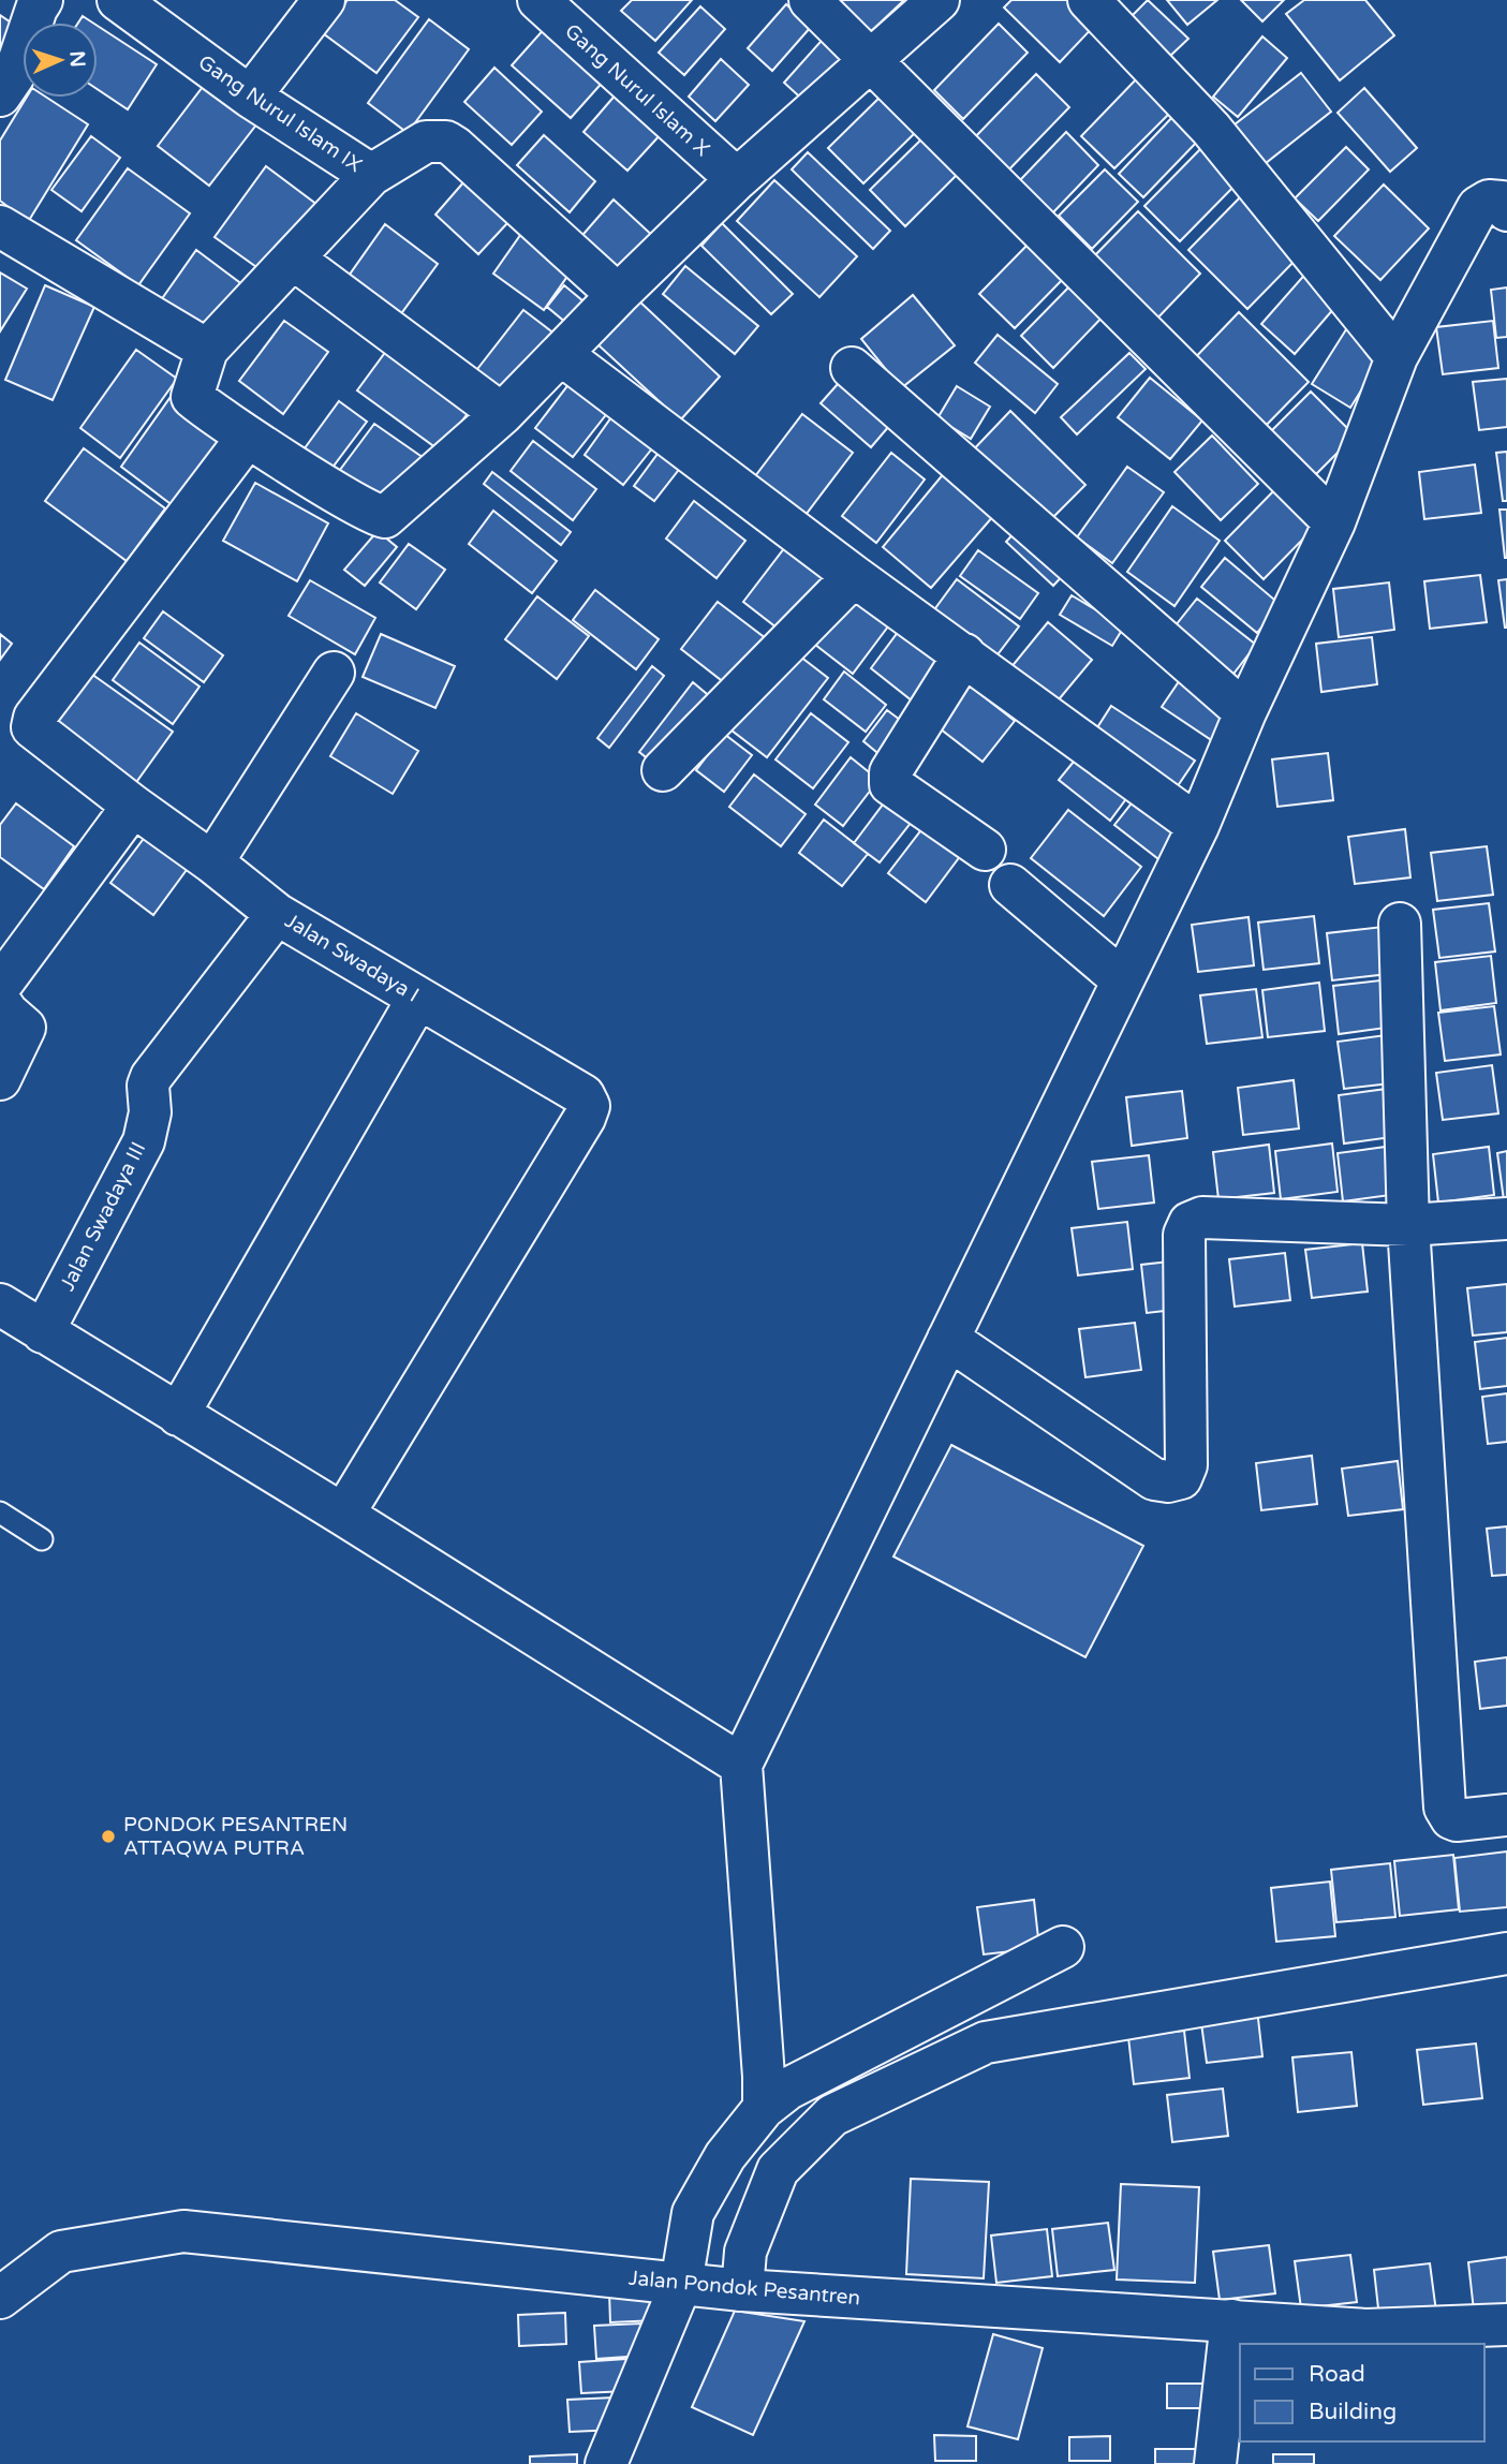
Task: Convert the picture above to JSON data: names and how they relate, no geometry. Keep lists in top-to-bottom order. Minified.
{"streets":{"street":["Gang Nurul Islam X","Gang Nurul Islam IX","Jalan Swadaya I","Jalan Swadaya III","Jalan Pondok Pesantren"]},"crossings":[["Jalan Swadaya I","Jalan Swadaya III"]],"places":["PONDOK PESANTREN ATTAQWA PUTRA"],"legend":["Road","Building"],"north":"right"}
